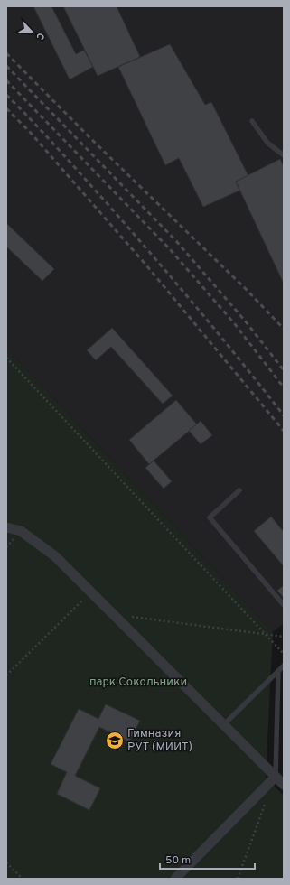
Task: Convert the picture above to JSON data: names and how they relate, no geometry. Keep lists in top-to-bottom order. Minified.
{"parks":["парк Сокольники"],"places":{"school or university":["Гимназия РУТ (МИИТ)"]},"scale_bar":"50 m","north":"bottom right"}
